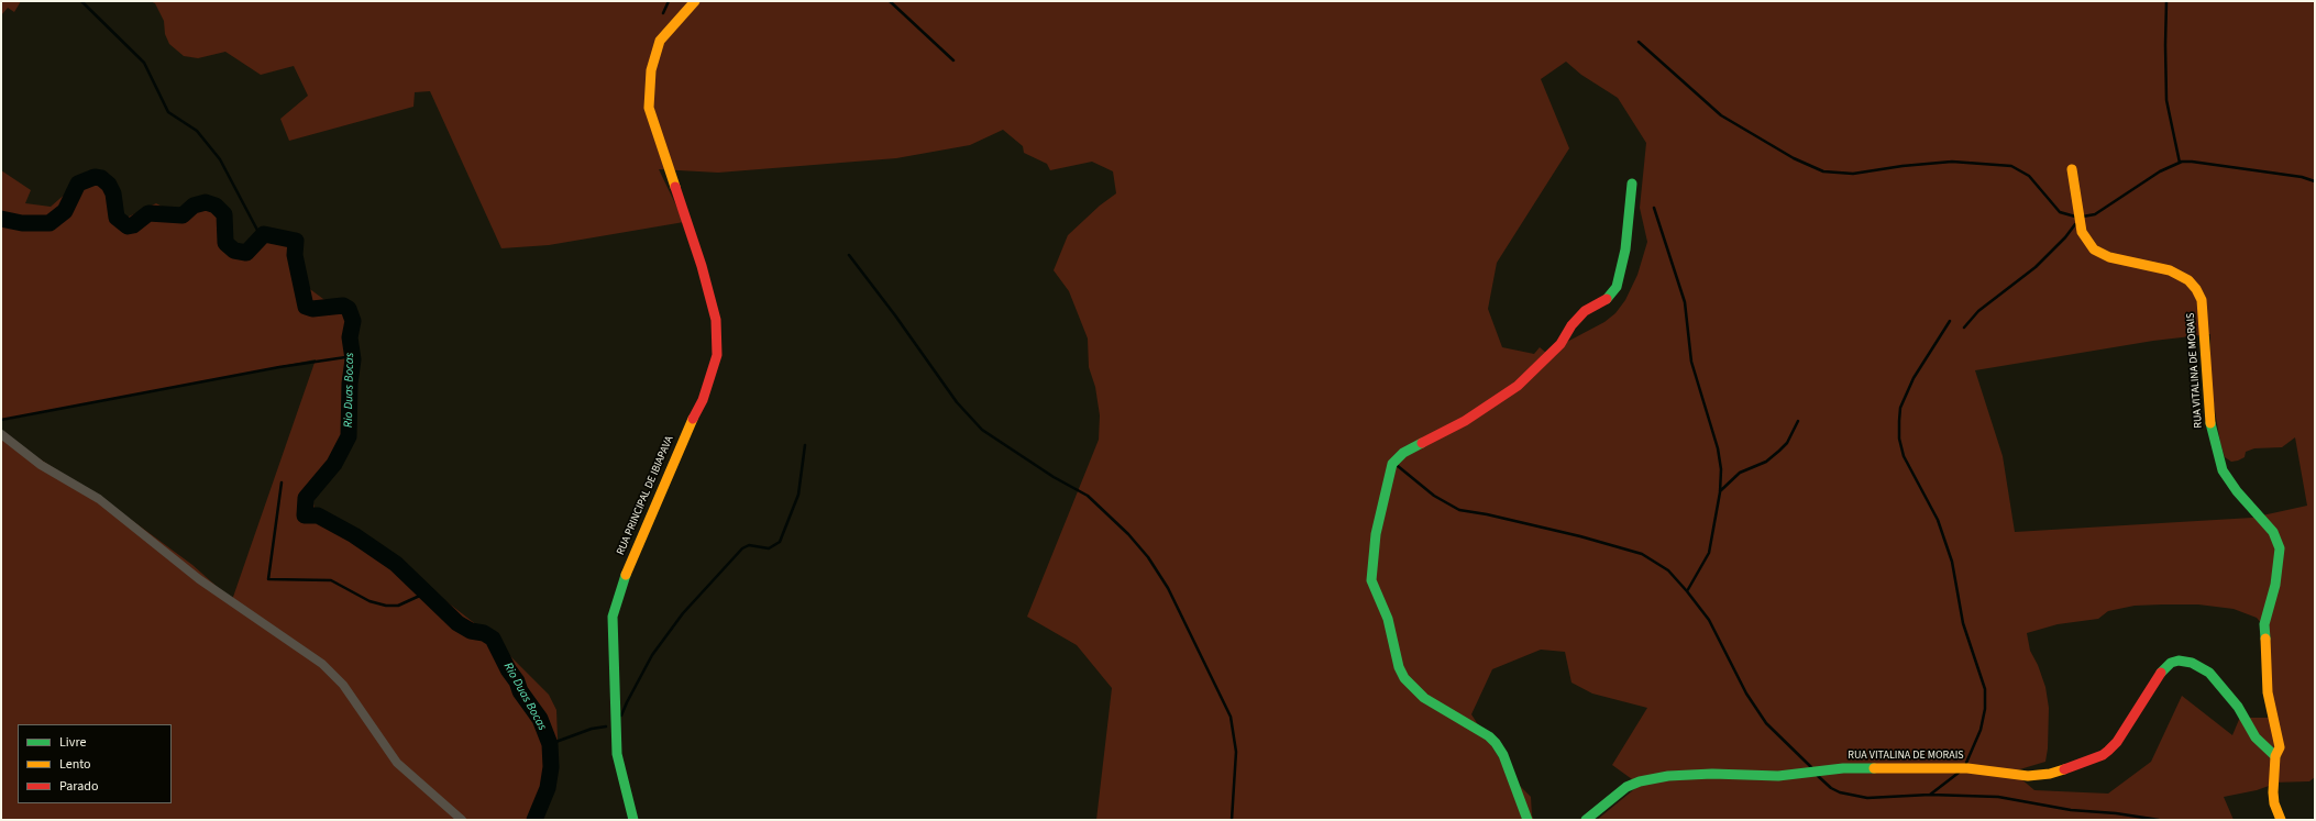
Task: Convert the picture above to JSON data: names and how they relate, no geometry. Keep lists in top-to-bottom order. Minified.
{"streets":{"street":["RUA VITALINA DE MORAIS","RUA PRINCIPAL DE IBIAPAVA"]},"water":["Rio Duas Bocas"],"legend":["Livre","Lento","Parado"]}
